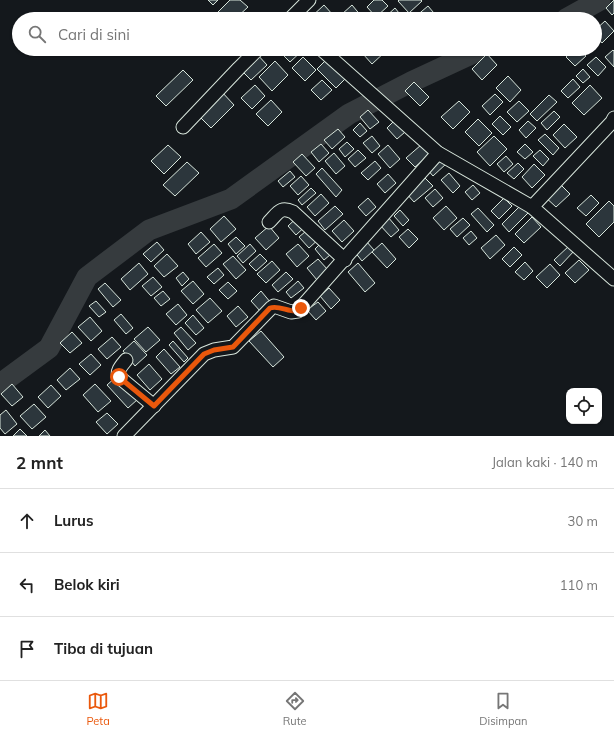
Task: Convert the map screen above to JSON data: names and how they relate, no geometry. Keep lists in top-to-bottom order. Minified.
{"page":{"search":"Cari di sini","heading":["2 mnt","Jalan kaki · 140 m"],"list":[["Lurus","30 m"],["Belok kiri","110 m"],"Tiba di tujuan"],"nav":["Peta","Rute","Disimpan"]}}
